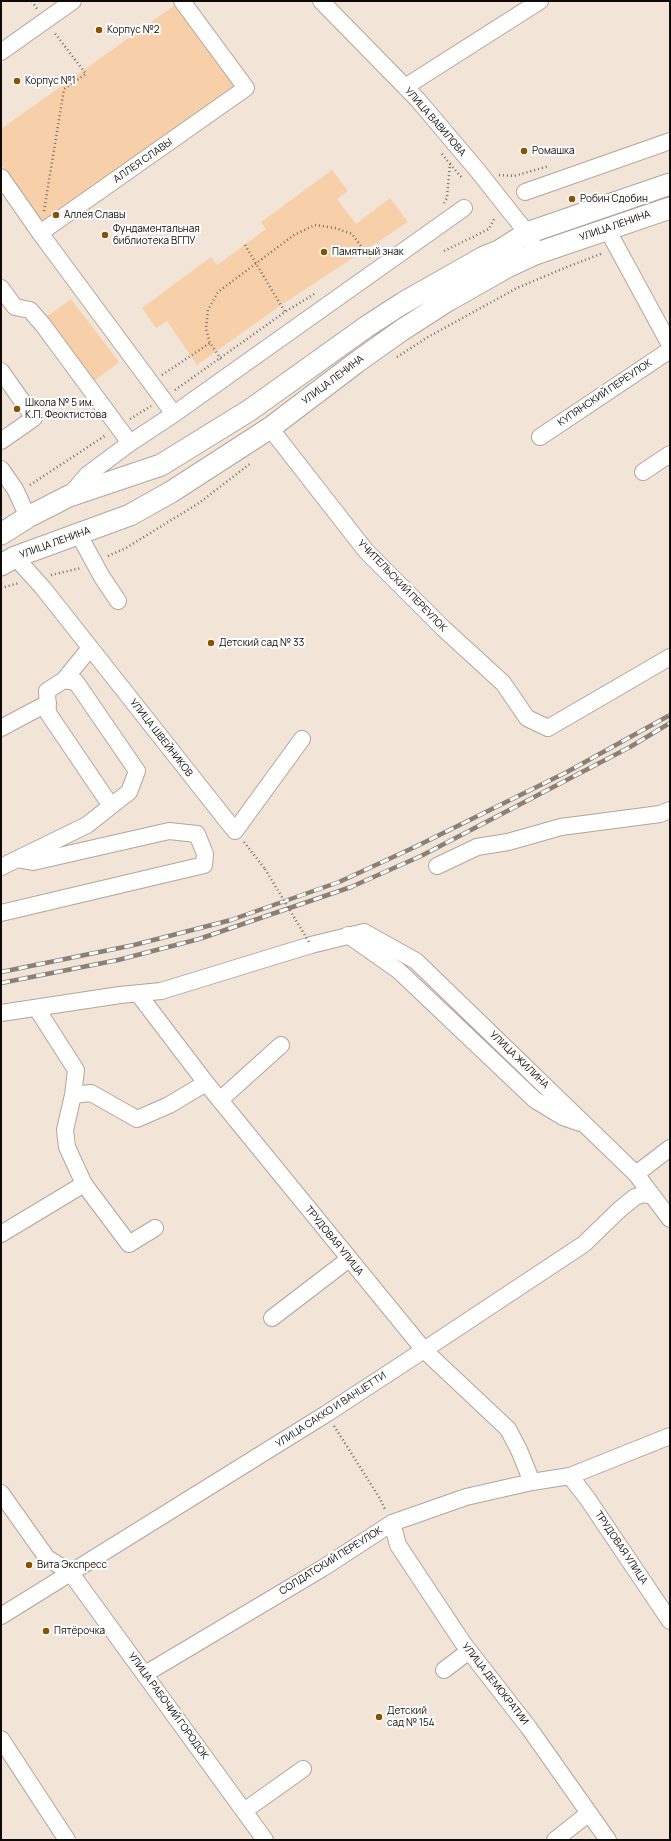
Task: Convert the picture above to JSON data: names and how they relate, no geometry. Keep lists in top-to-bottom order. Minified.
{"streets":{"main road":["УЛИЦА ЛЕНИНА"],"street":["УЛИЦА ВАВИЛОВА","АЛЛЕЯ СЛАВЫ","КУПЯНСКИЙ ПЕРЕУЛОК","УЧИТЕЛЬСКИЙ ПЕРЕУЛОК","УЛИЦА ШВЕЙНИКОВ","УЛИЦА ЖИЛИНА","ТРУДОВАЯ УЛИЦА","УЛИЦА САККО И ВАНЦЕТТИ","СОЛДАТСКИЙ ПЕРЕУЛОК","УЛИЦА ДЕМОКРАТИИ","УЛИЦА РАБОЧИЙ ГОРОДОК"]},"crossings":[["УЛИЦА ВАВИЛОВА","УЛИЦА ЛЕНИНА"],["УЛИЦА ЛЕНИНА","УЧИТЕЛЬСКИЙ ПЕРЕУЛОК"],["УЛИЦА ЛЕНИНА","УЛИЦА ШВЕЙНИКОВ"],["УЛИЦА ЖИЛИНА","ТРУДОВАЯ УЛИЦА"],["УЛИЦА ЖИЛИНА","УЛИЦА САККО И ВАНЦЕТТИ"],["ТРУДОВАЯ УЛИЦА","УЛИЦА САККО И ВАНЦЕТТИ"],["ТРУДОВАЯ УЛИЦА","СОЛДАТСКИЙ ПЕРЕУЛОК"],["УЛИЦА САККО И ВАНЦЕТТИ","УЛИЦА РАБОЧИЙ ГОРОДОК"],["СОЛДАТСКИЙ ПЕРЕУЛОК","УЛИЦА ДЕМОКРАТИИ"],["СОЛДАТСКИЙ ПЕРЕУЛОК","УЛИЦА РАБОЧИЙ ГОРОДОК"]],"places":["Корпус №2","Корпус №1","Ромашка","Робин Сдобин","Аллея Славы","Фундаментальная библиотека ВГПУ","Памятный знак","Школа № 5 им. К.П. Феоктистова","Детский сад № 33","Вита Экспресс","Пятёрочка","Детский сад № 154"]}
